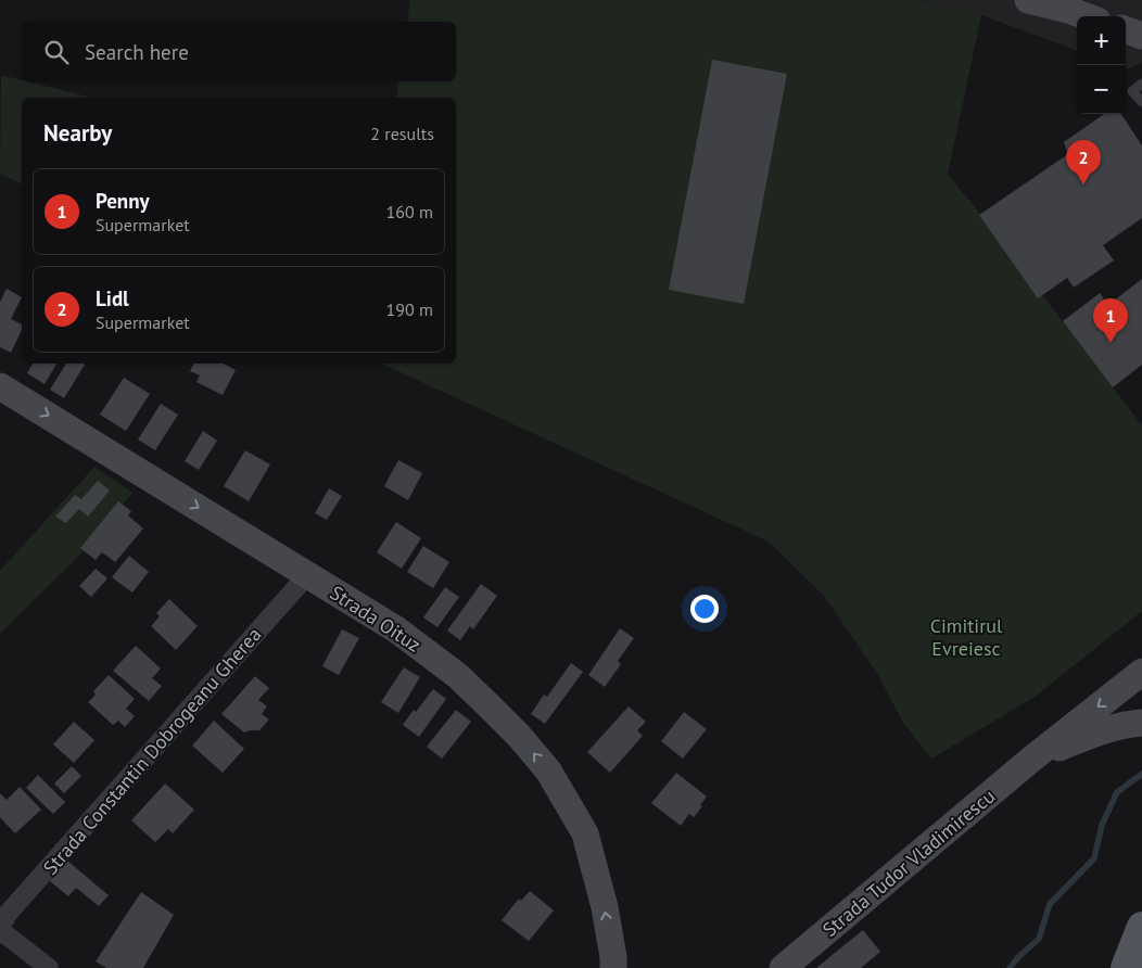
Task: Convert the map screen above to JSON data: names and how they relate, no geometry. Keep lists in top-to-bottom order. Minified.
{"streets":{"street":["Strada Oituz","Strada Constantin Dobrogeanu Gherea","Strada Tudor Vladimirescu"]},"crossings":[["Strada Oituz","Strada Constantin Dobrogeanu Gherea"]],"parks":["Cimitirul Evreiesc"],"page":{"map_buttons":["+","−"],"search":"Search here","heading":["Nearby","2 results"],"pins":["2","1"],"list":[{"mark":"1","name":"Penny","note":"Supermarket","value":"160 m"},{"mark":"2","name":"Lidl","note":"Supermarket","value":"190 m"}]}}
